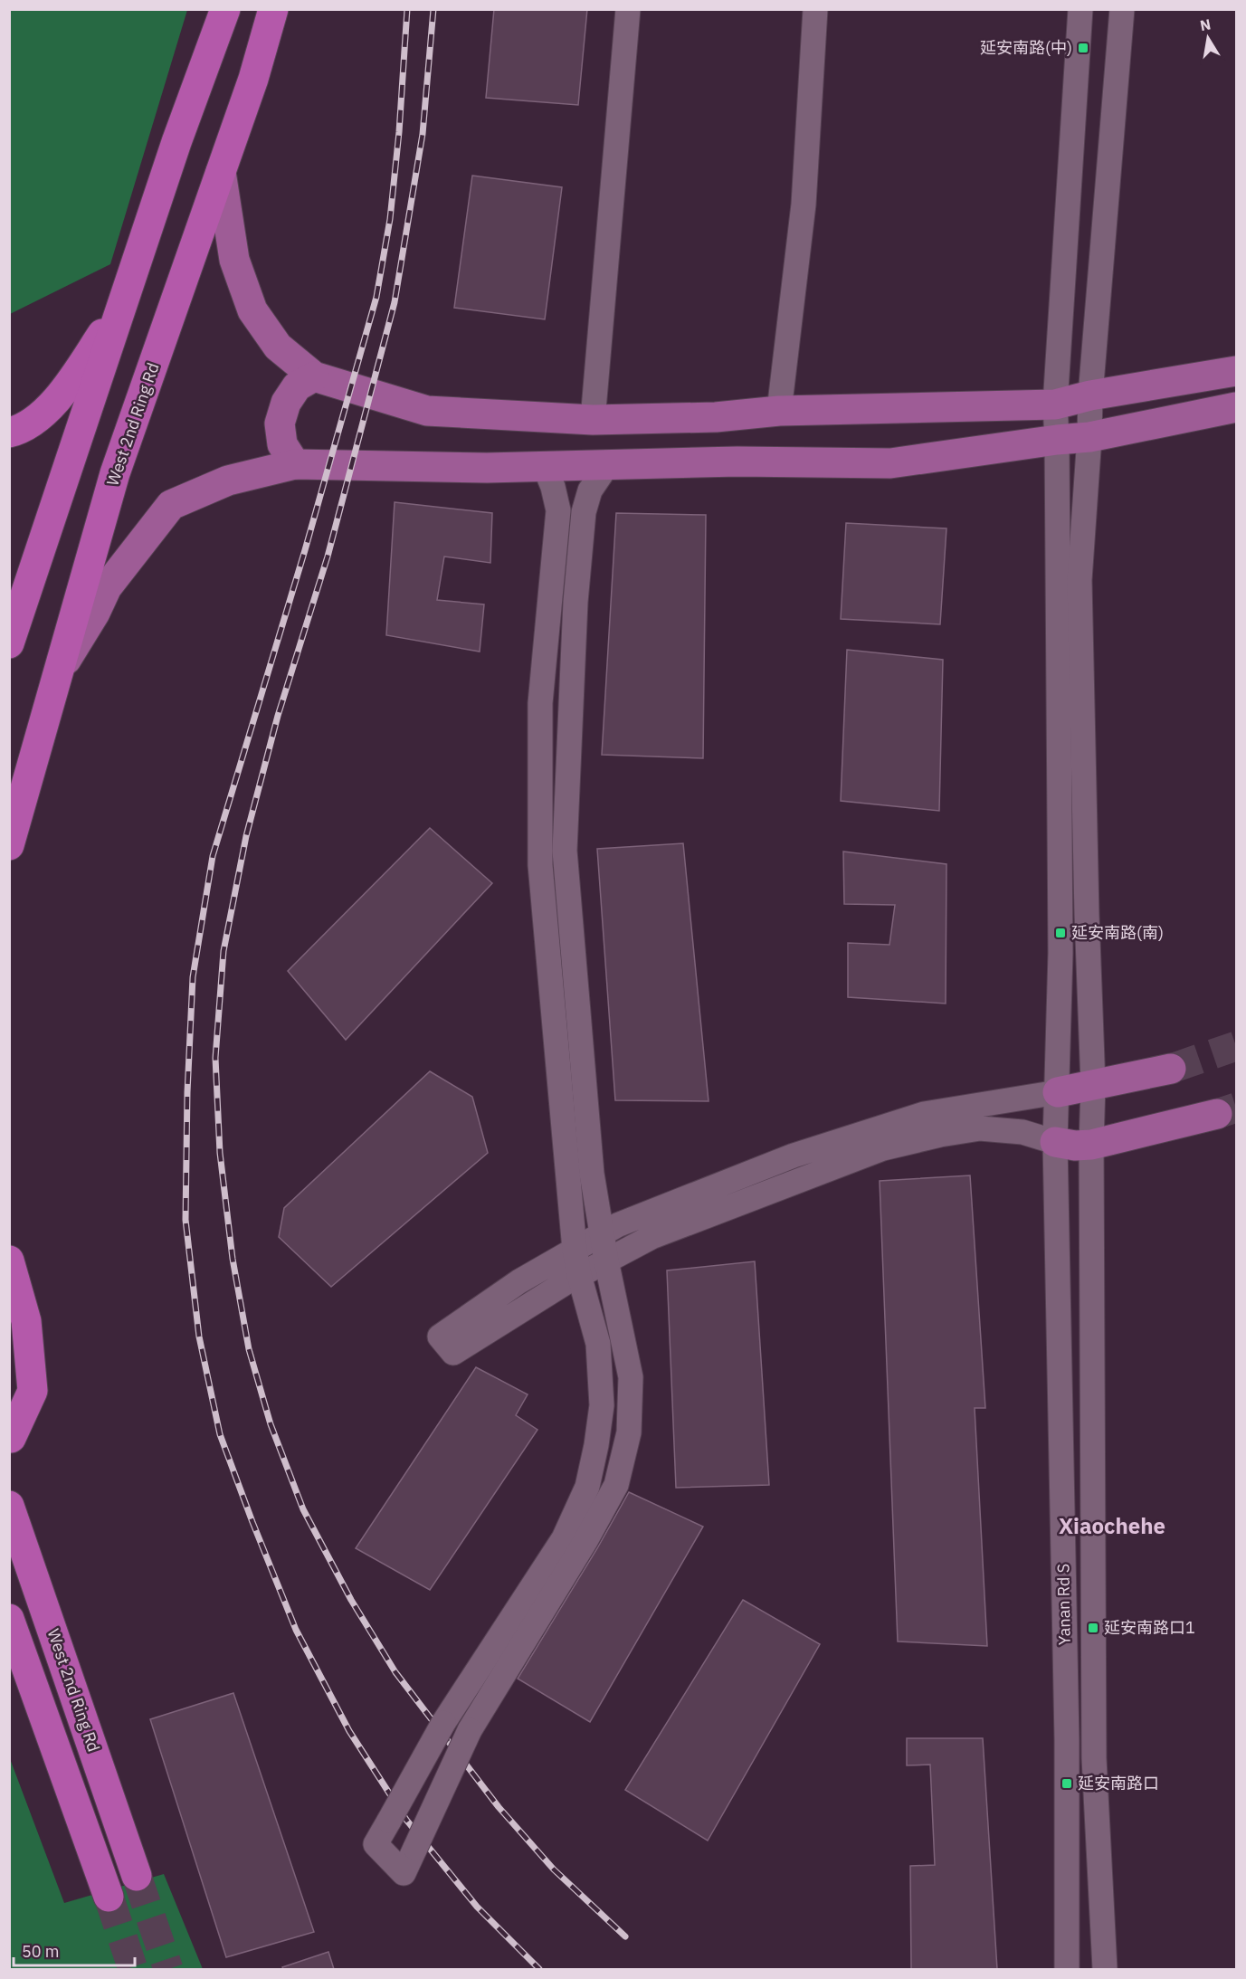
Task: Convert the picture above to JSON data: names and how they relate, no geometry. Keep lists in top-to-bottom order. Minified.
{"streets":{"highway":["West 2nd Ring Rd"],"street":["Yanan Rd S"]},"districts":["Xiaochehe"],"places":{"transit":["延安南路(中)","延安南路(南)","延安南路口1","延安南路口"]},"scale_bar":"50 m","north":"top"}
